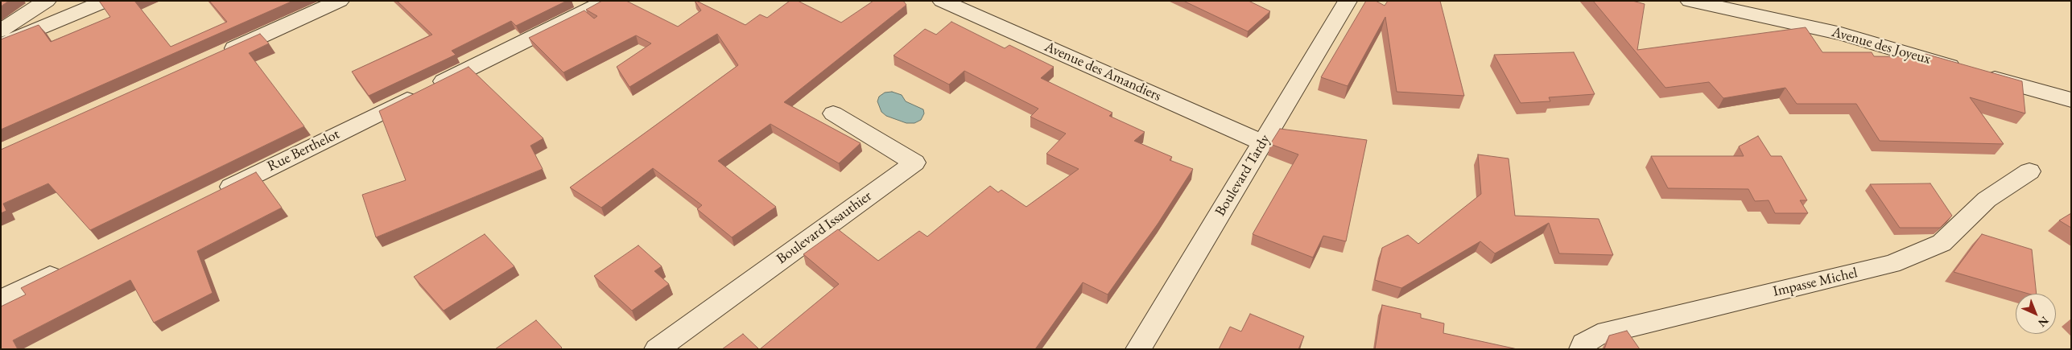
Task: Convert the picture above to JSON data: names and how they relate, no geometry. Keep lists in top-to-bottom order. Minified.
{"streets":{"street":["Avenue des Joyeux","Avenue des Amandiers","Rue Berthelot","Boulevard Tardy","Boulevard Issauthier","Impasse Michel"]},"crossings":[["Avenue des Amandiers","Boulevard Tardy"]],"north":"bottom right"}
